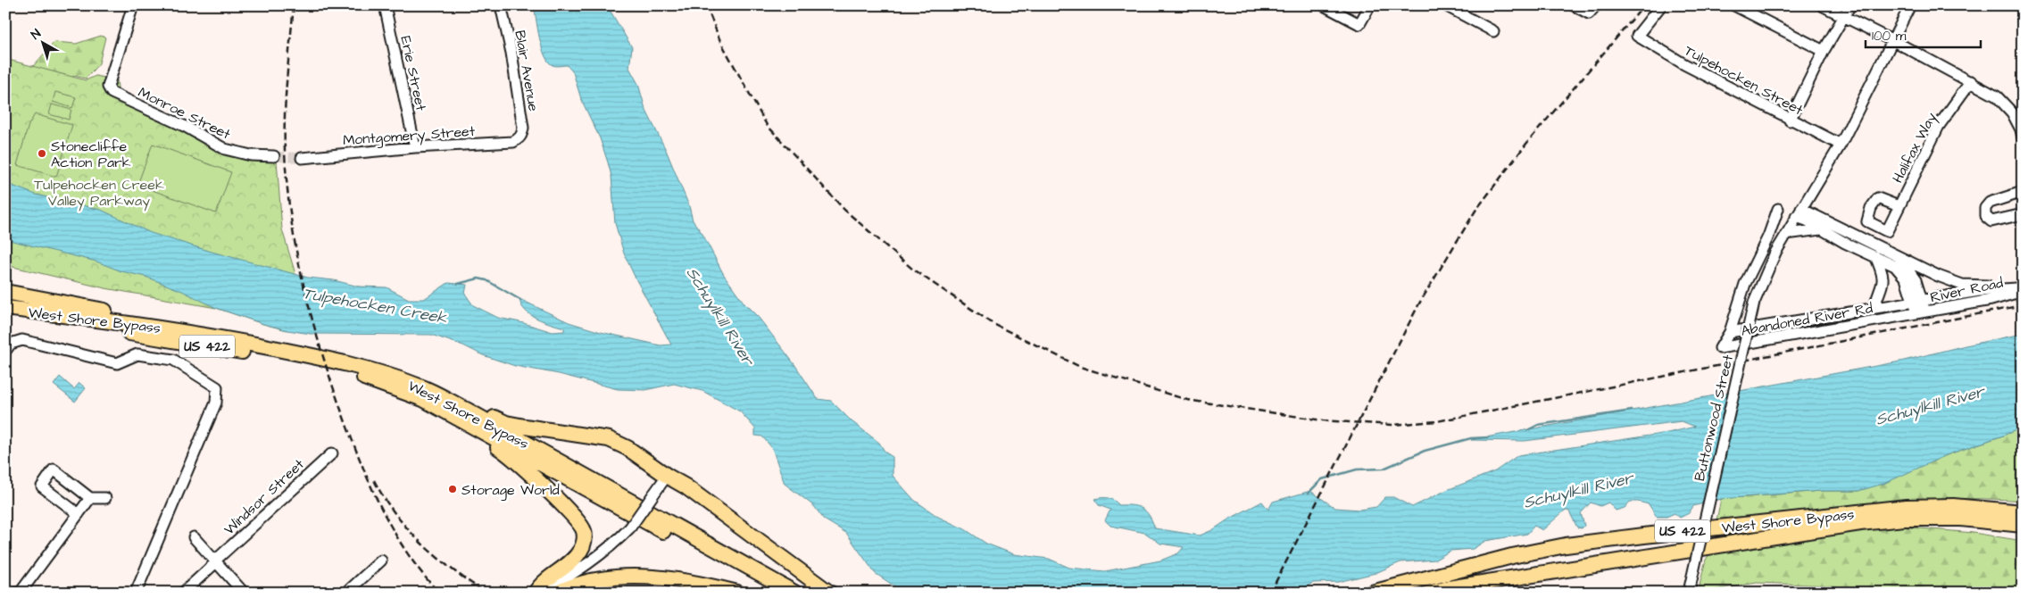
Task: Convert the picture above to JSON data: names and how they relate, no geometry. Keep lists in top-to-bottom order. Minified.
{"streets":{"highway":["West Shore Bypass","US 422"],"street":["Blair Avenue","Erie Street","Tulpehocken Street","Monroe Street","Montgomery Street","Halifax Way","River Road","Abandoned River Rd","Buttonwood Street","Windsor Street"]},"crossings":[["Blair Avenue","Montgomery Street"],["Erie Street","Montgomery Street"],["Tulpehocken Street","Buttonwood Street"],["River Road","Abandoned River Rd"]],"water":["Tulpehocken Creek","Schuylkill River"],"parks":["Tulpehocken Creek Valley Parkway"],"places":["Stonecliffe Action Park","Storage World"],"scale_bar":"100 m","north":"top left"}
